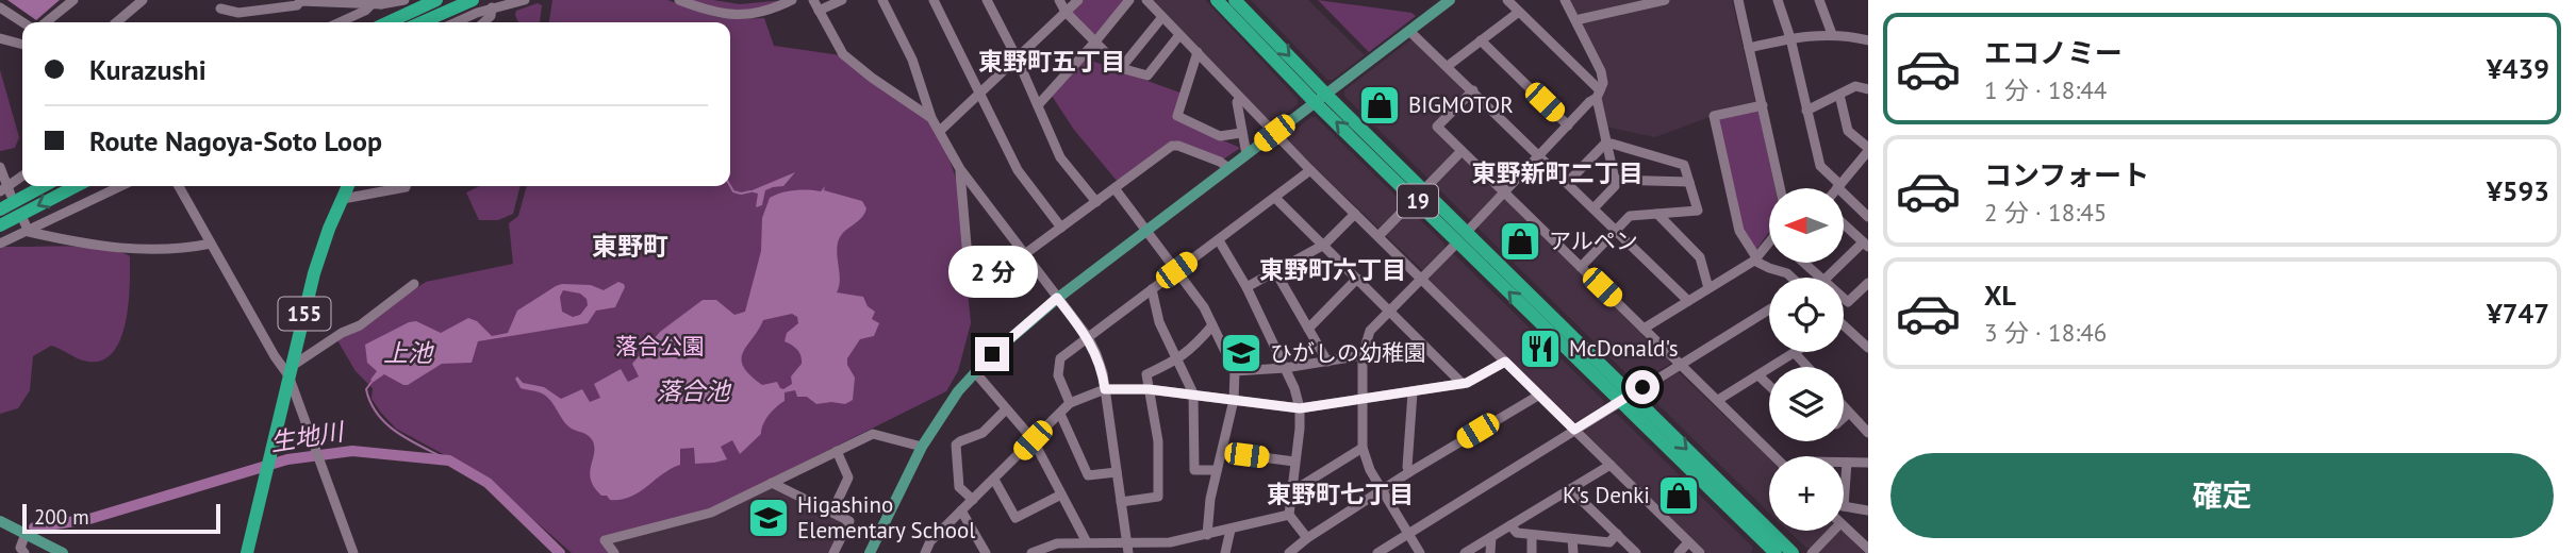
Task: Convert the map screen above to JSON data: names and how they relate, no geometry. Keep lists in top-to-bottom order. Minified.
{"streets":{"highway":["19","155"]},"districts":["東野町五丁目","東野新町二丁目","東野町","東野町六丁目","東野町七丁目"],"water":["上池","落合池","生地川"],"parks":["落合公園"],"places":{"shop":["BIGMOTOR","アルペン","K's Denki"],"restaurant":["McDonald's"],"school or university":["ひがしの幼稚園","Higashino Elementary School"]},"scale_bar":"200 m","north":"left","page":{"list":[{"name":"エコノミー","note":"1 分 · 18:44","value":"¥439"},{"name":"コンフォート","note":"2 分 · 18:45","value":"¥593"},{"name":"XL","note":"3 分 · 18:46","value":"¥747"}],"banner":["Kurazushi","Route Nagoya-Soto Loop"],"map_buttons":"+","bubble":"2 分","buttons":"確定","scale":"200 m"}}
